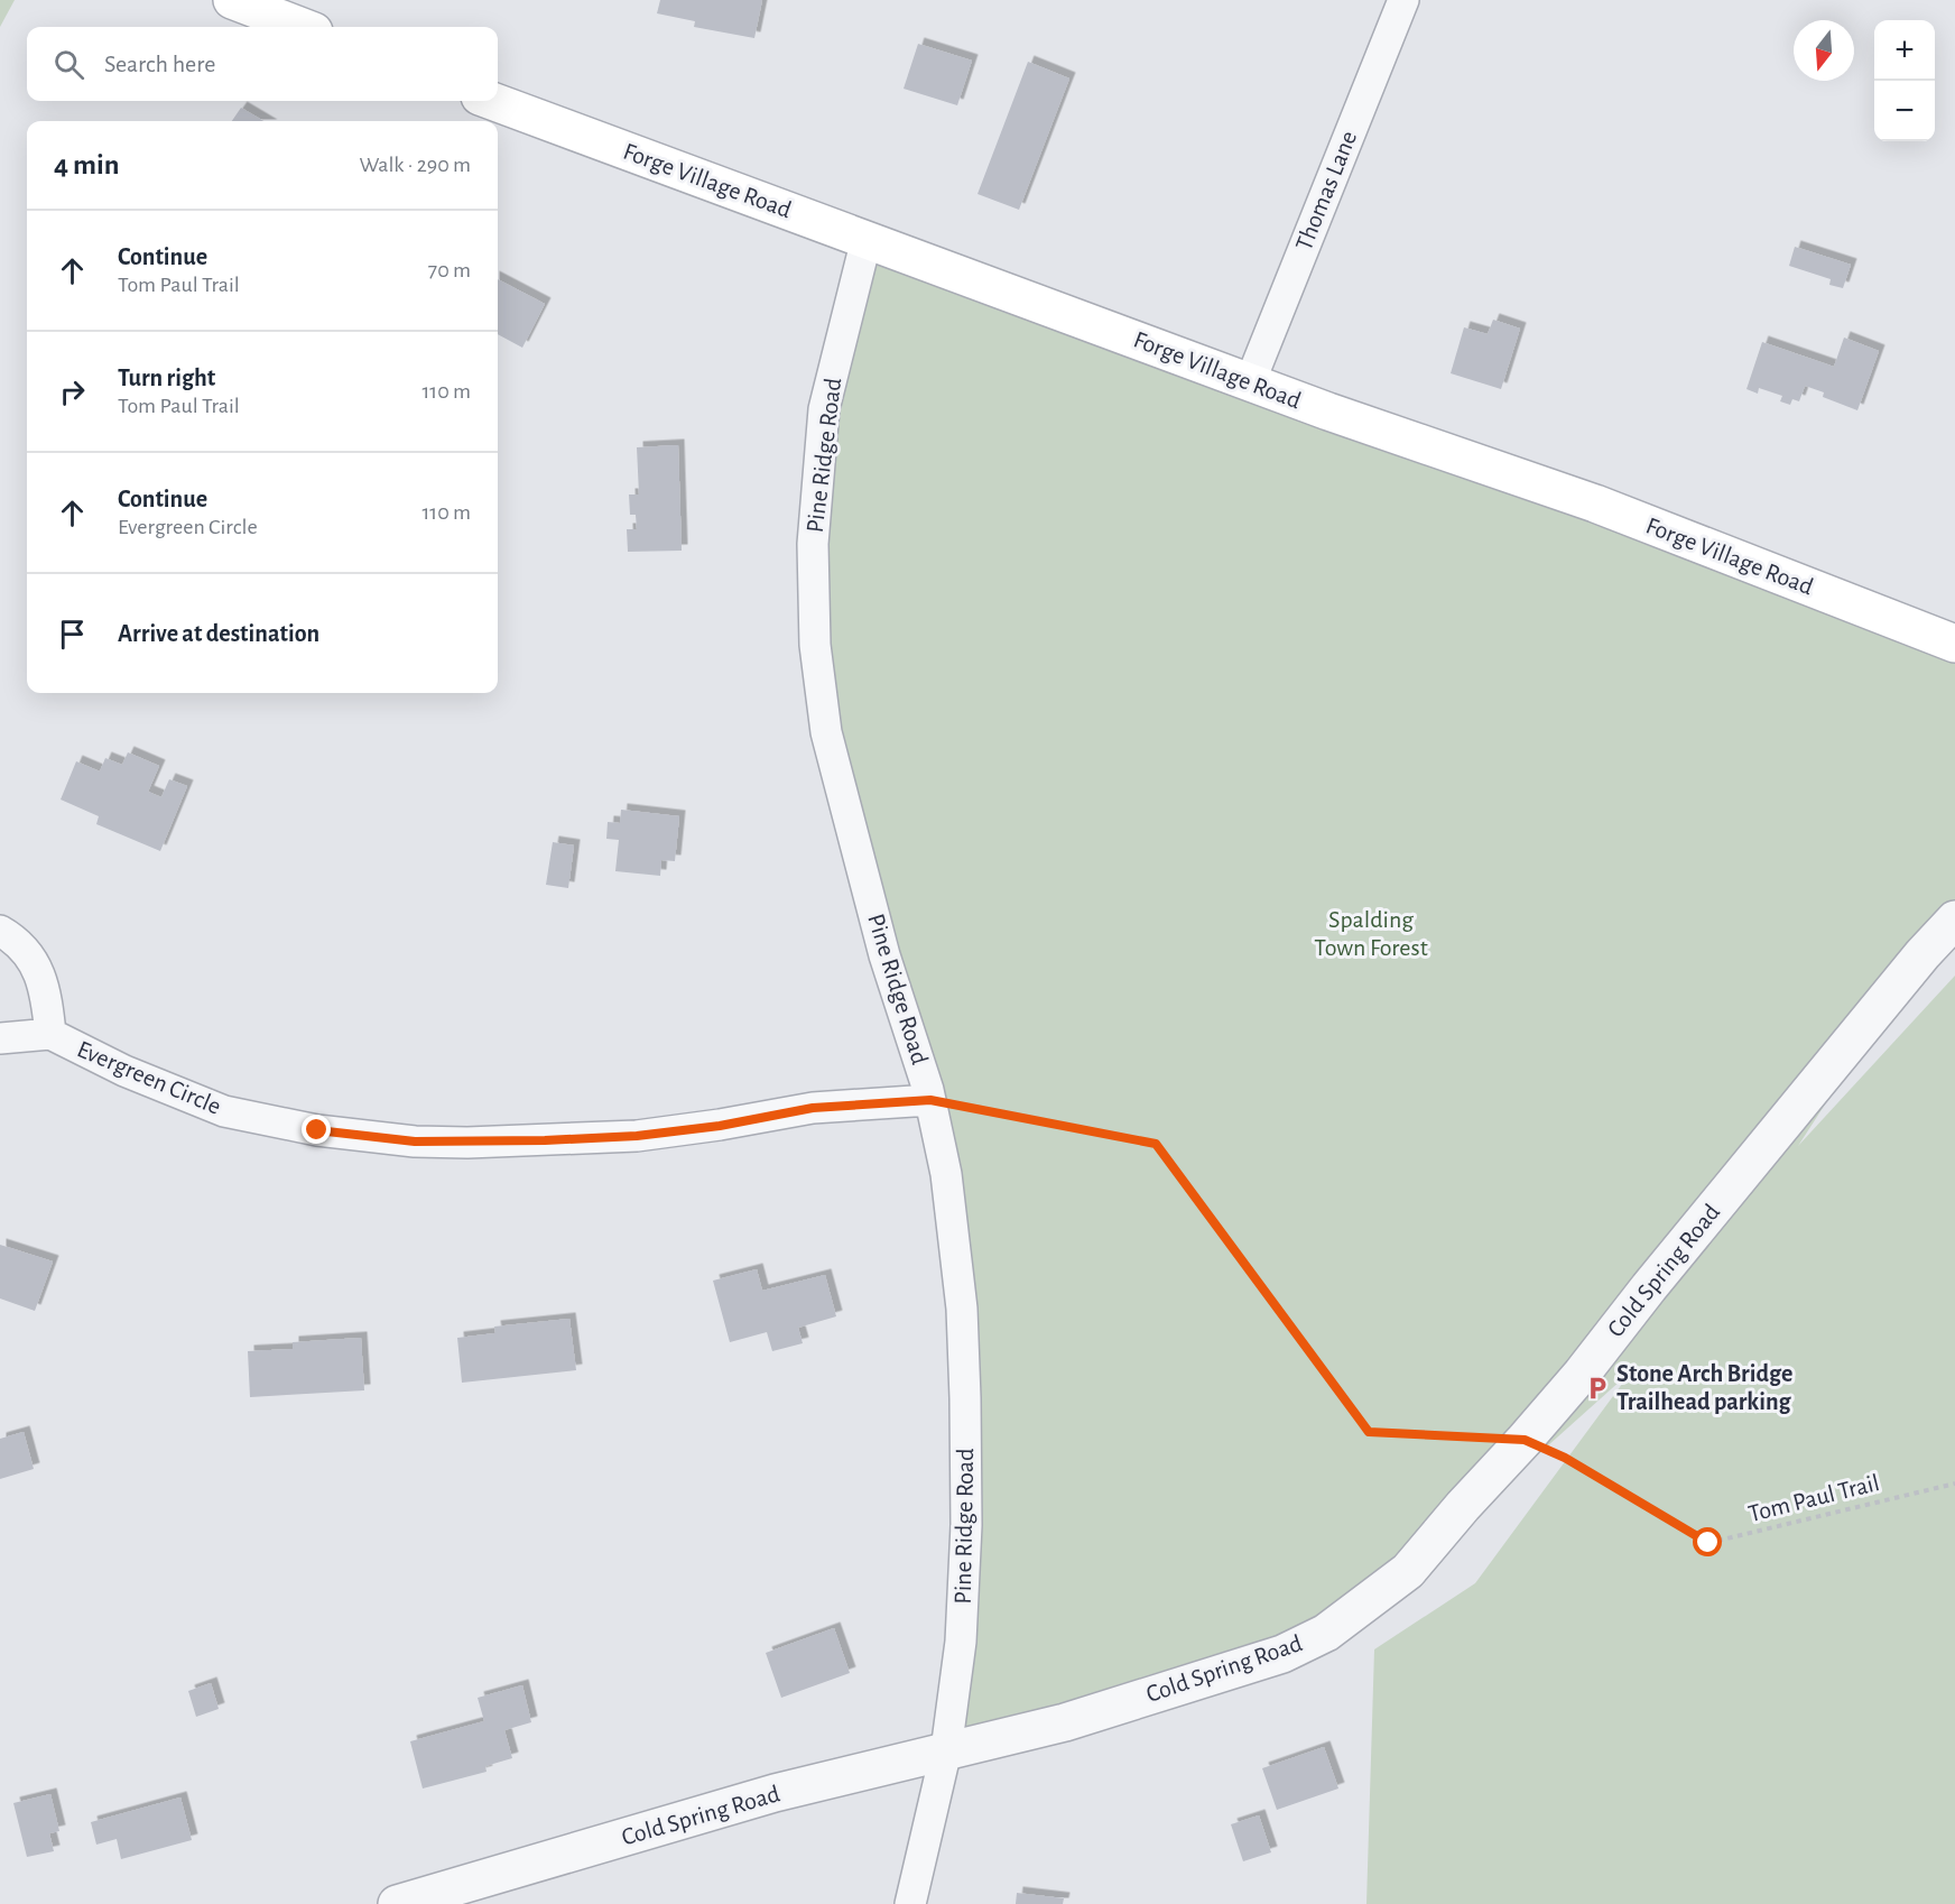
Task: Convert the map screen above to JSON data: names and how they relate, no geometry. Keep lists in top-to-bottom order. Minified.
{"streets":{"main road":["Forge Village Road"],"street":["Thomas Lane","Pine Ridge Road","Evergreen Circle","Cold Spring Road"],"path":["Tom Paul Trail"]},"crossings":[["Forge Village Road","Thomas Lane"],["Forge Village Road","Pine Ridge Road"],["Pine Ridge Road","Evergreen Circle"],["Pine Ridge Road","Cold Spring Road"],["Pine Ridge Road","Tom Paul Trail"],["Evergreen Circle","Tom Paul Trail"],["Cold Spring Road","Tom Paul Trail"]],"parks":["Spalding Town Forest"],"places":{"parking":["Stone Arch Bridge Trailhead parking"]},"north":"bottom","page":{"map_buttons":["+","−"],"search":"Search here","heading":["4 min","Walk · 290 m"],"list":[["Continue","Tom Paul Trail","70 m"],["Turn right","Tom Paul Trail","110 m"],["Continue","Evergreen Circle","110 m"],"Arrive at destination"]}}
